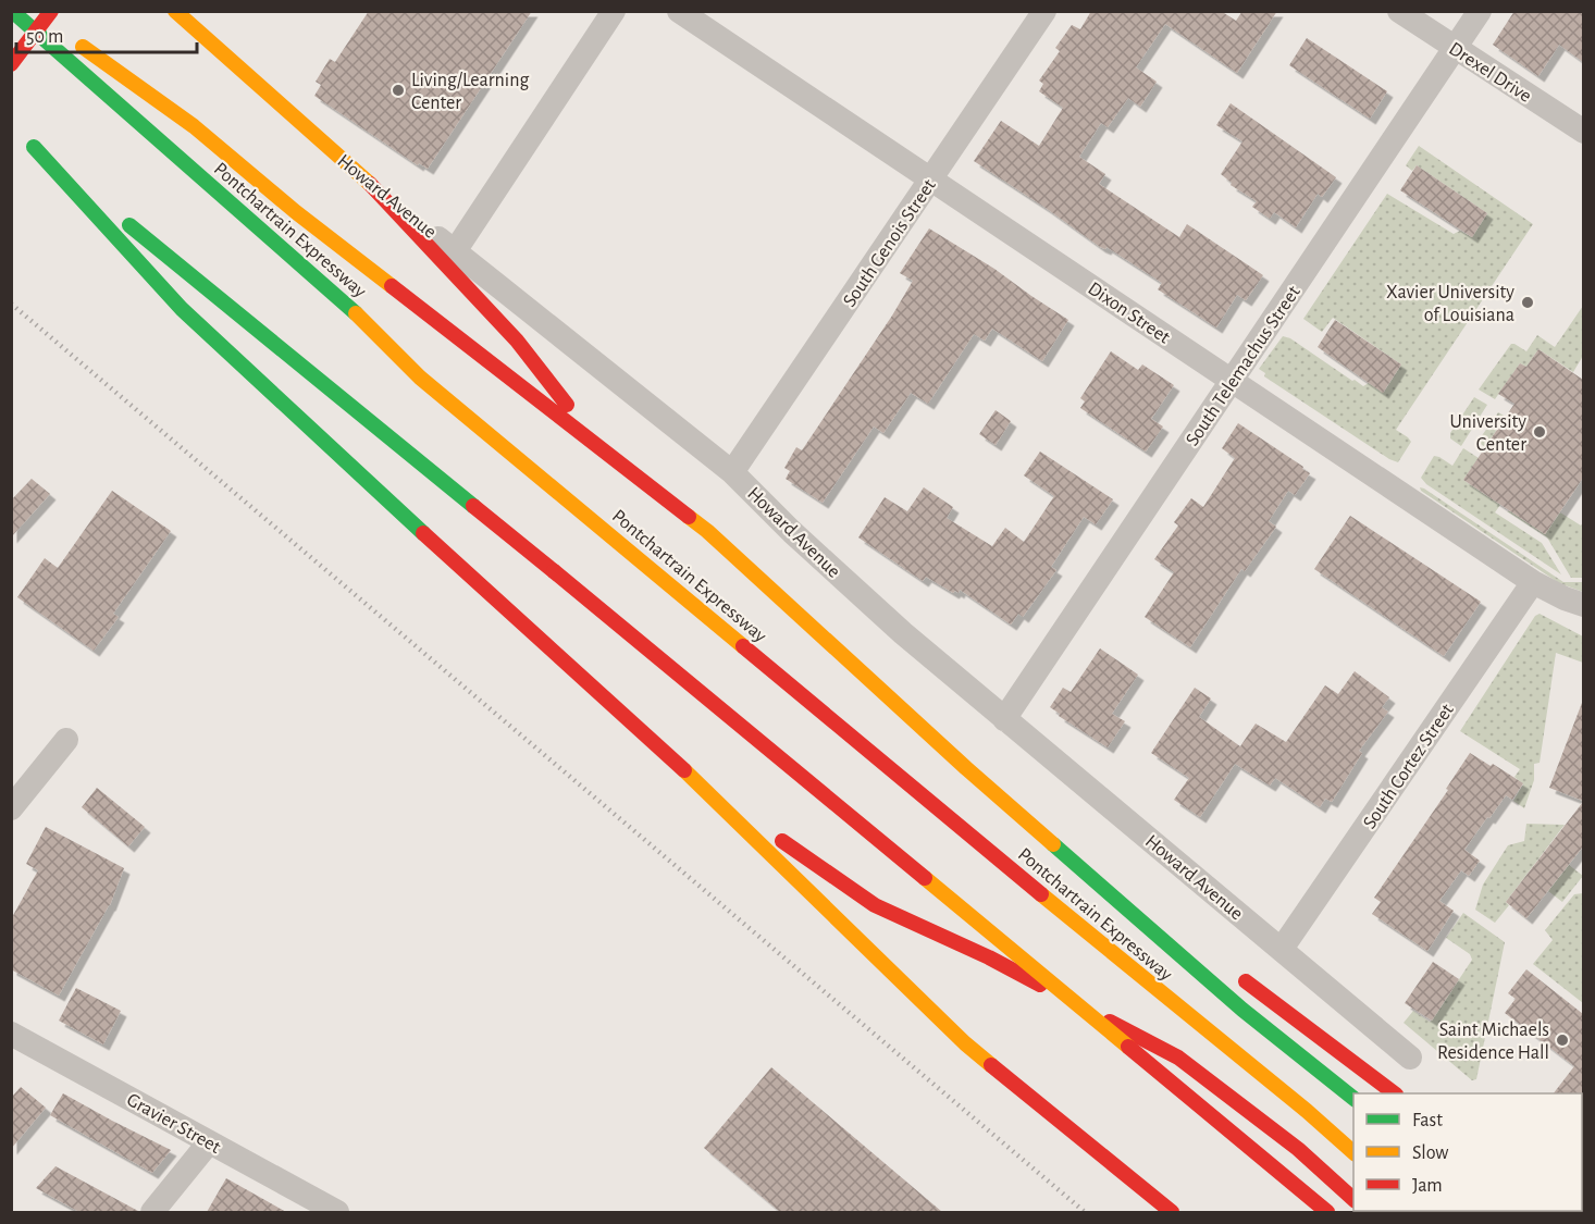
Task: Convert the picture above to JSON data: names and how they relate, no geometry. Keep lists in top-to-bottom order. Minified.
{"streets":{"main road":["Howard Avenue","Pontchartrain Expressway"],"street":["Drexel Drive","South Genois Street","Dixon Street","South Telemachus Street","South Cortez Street","Gravier Street"]},"crossings":[["Drexel Drive","South Telemachus Street"],["Howard Avenue","South Genois Street"],["Howard Avenue","South Telemachus Street"],["Howard Avenue","South Cortez Street"],["South Genois Street","Dixon Street"],["Dixon Street","South Telemachus Street"],["Dixon Street","South Cortez Street"]],"places":["Living/Learning Center","Xavier University of Louisiana","University Center","Saint Michaels Residence Hall"],"legend":["Fast","Slow","Jam"],"scale_bar":"50 m"}
